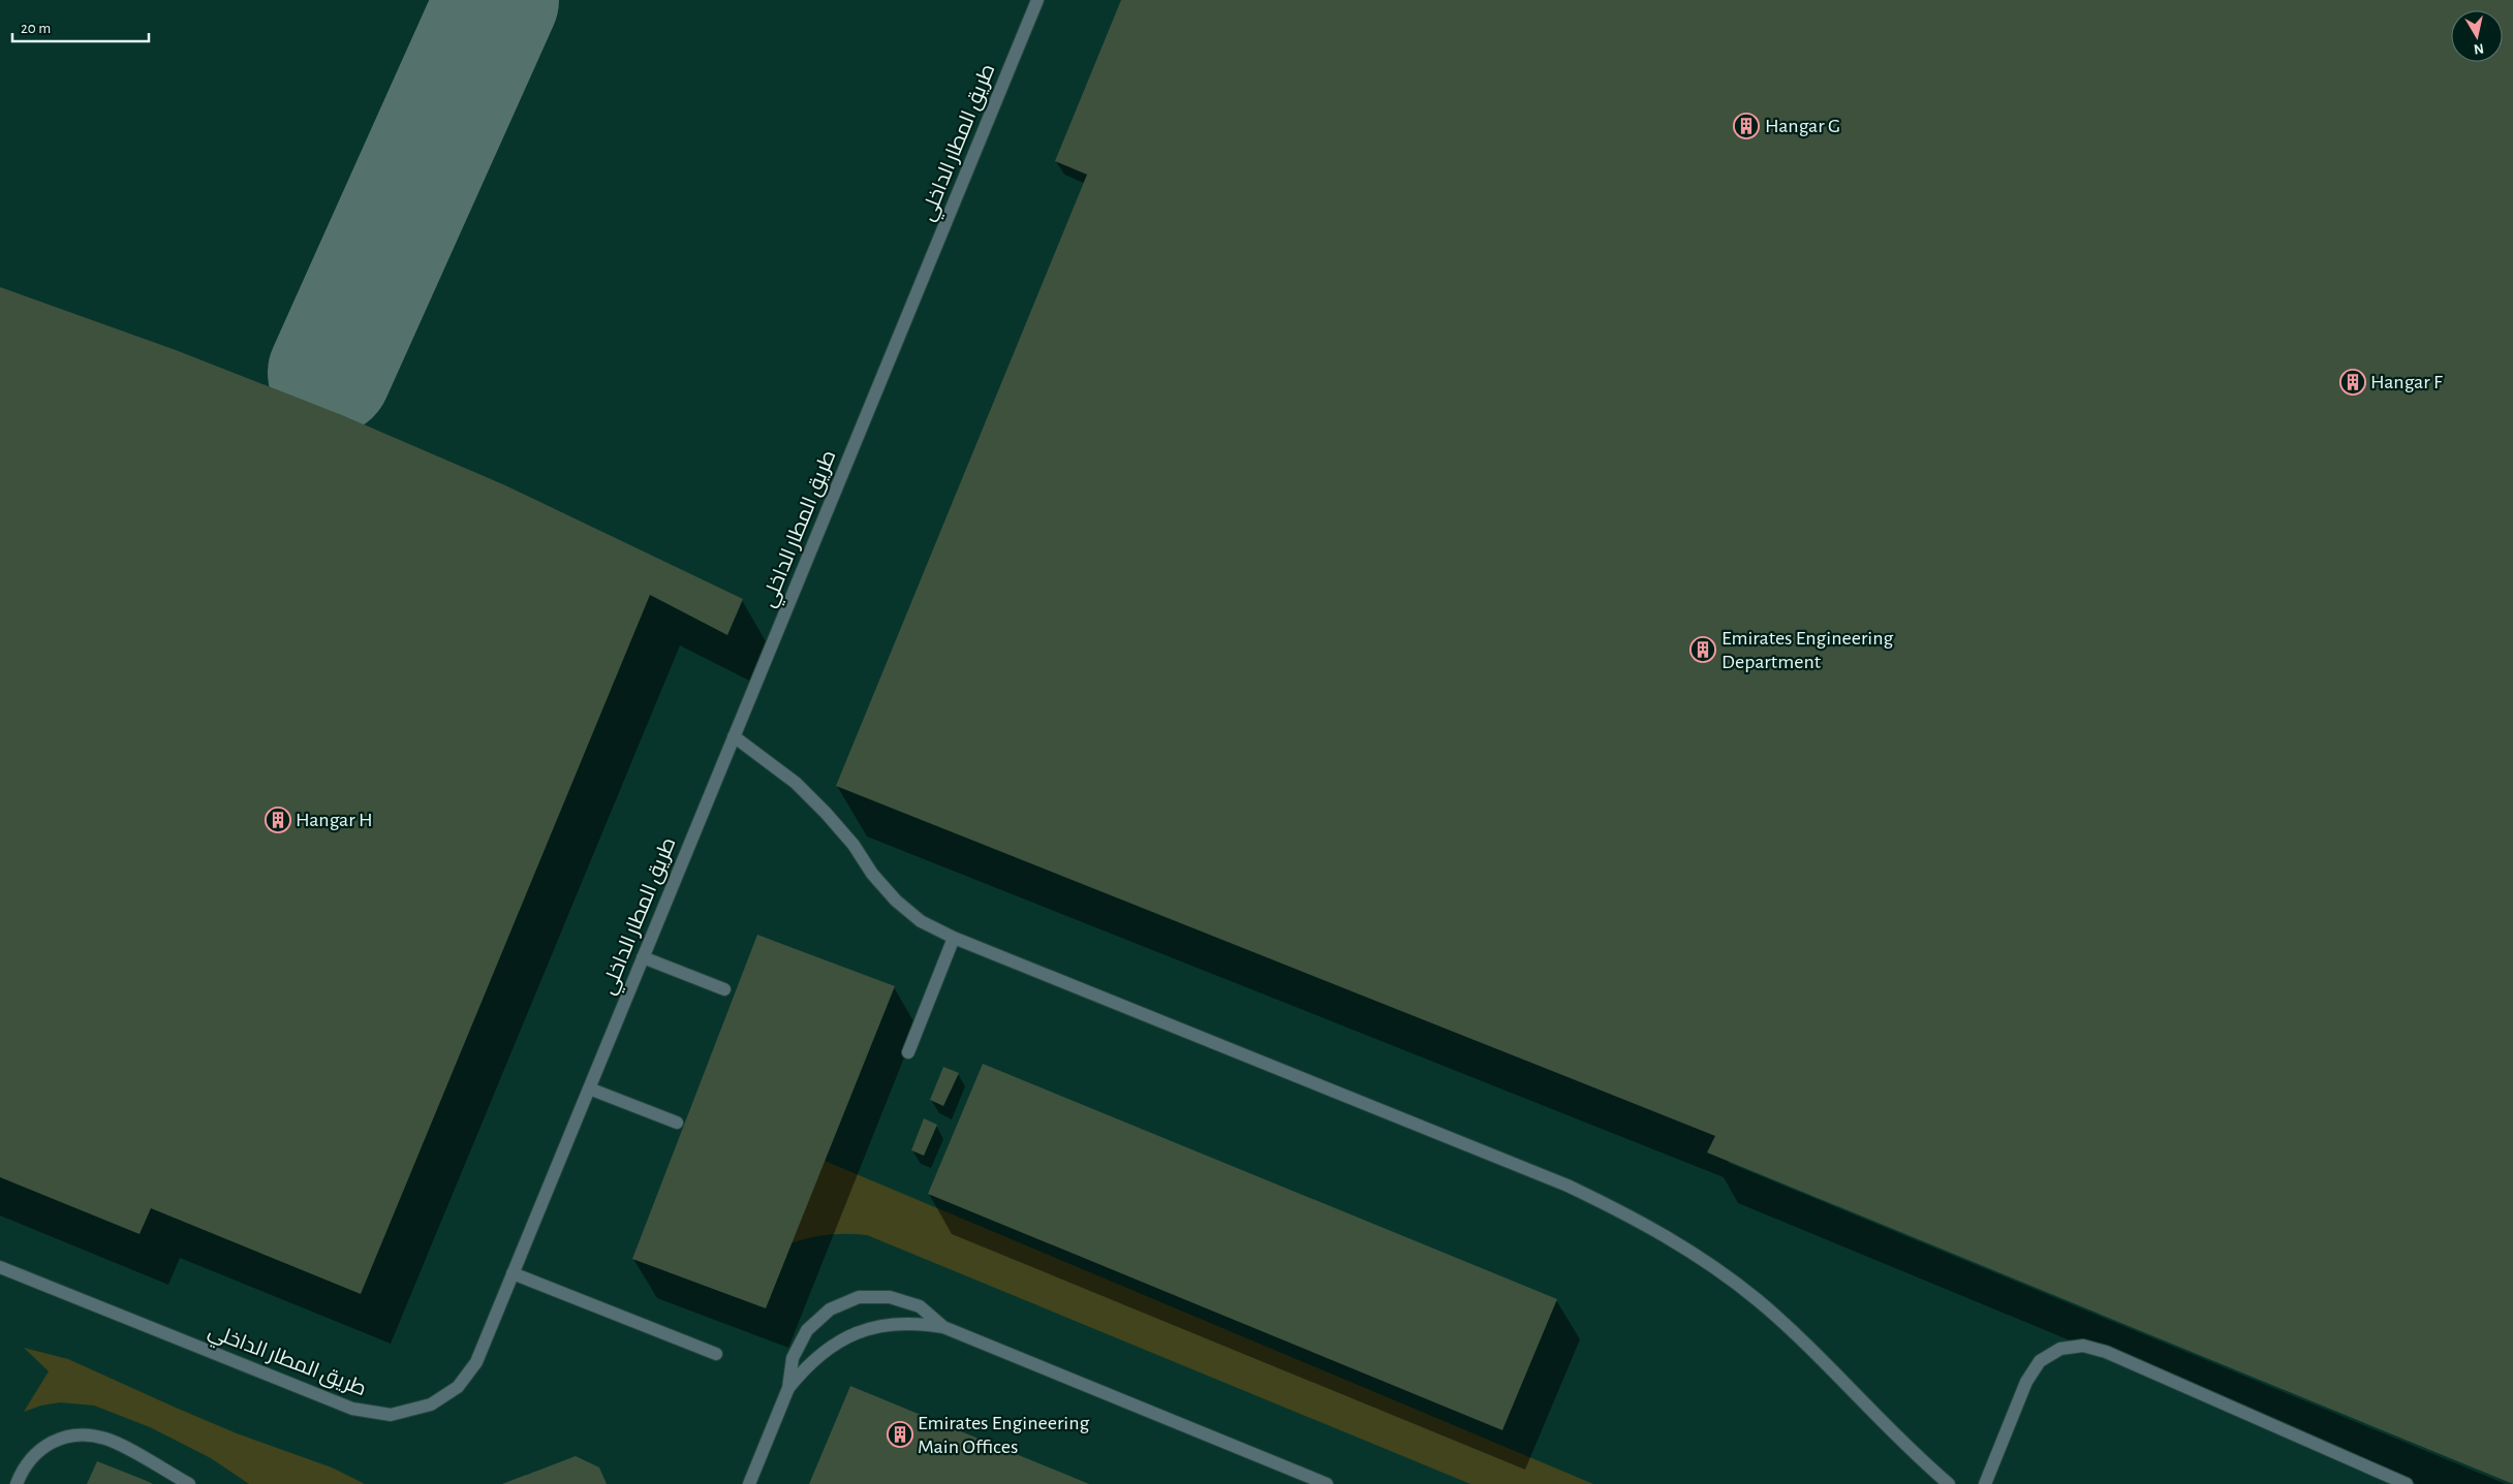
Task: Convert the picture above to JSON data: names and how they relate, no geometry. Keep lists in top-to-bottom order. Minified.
{"streets":{"lane":["طريق المطار الداخلي"]},"places":{"building":["Hangar G","Hangar F","Emirates Engineering Department","Hangar H","Emirates Engineering Main Offices"]},"scale_bar":"20 m","north":"bottom"}
